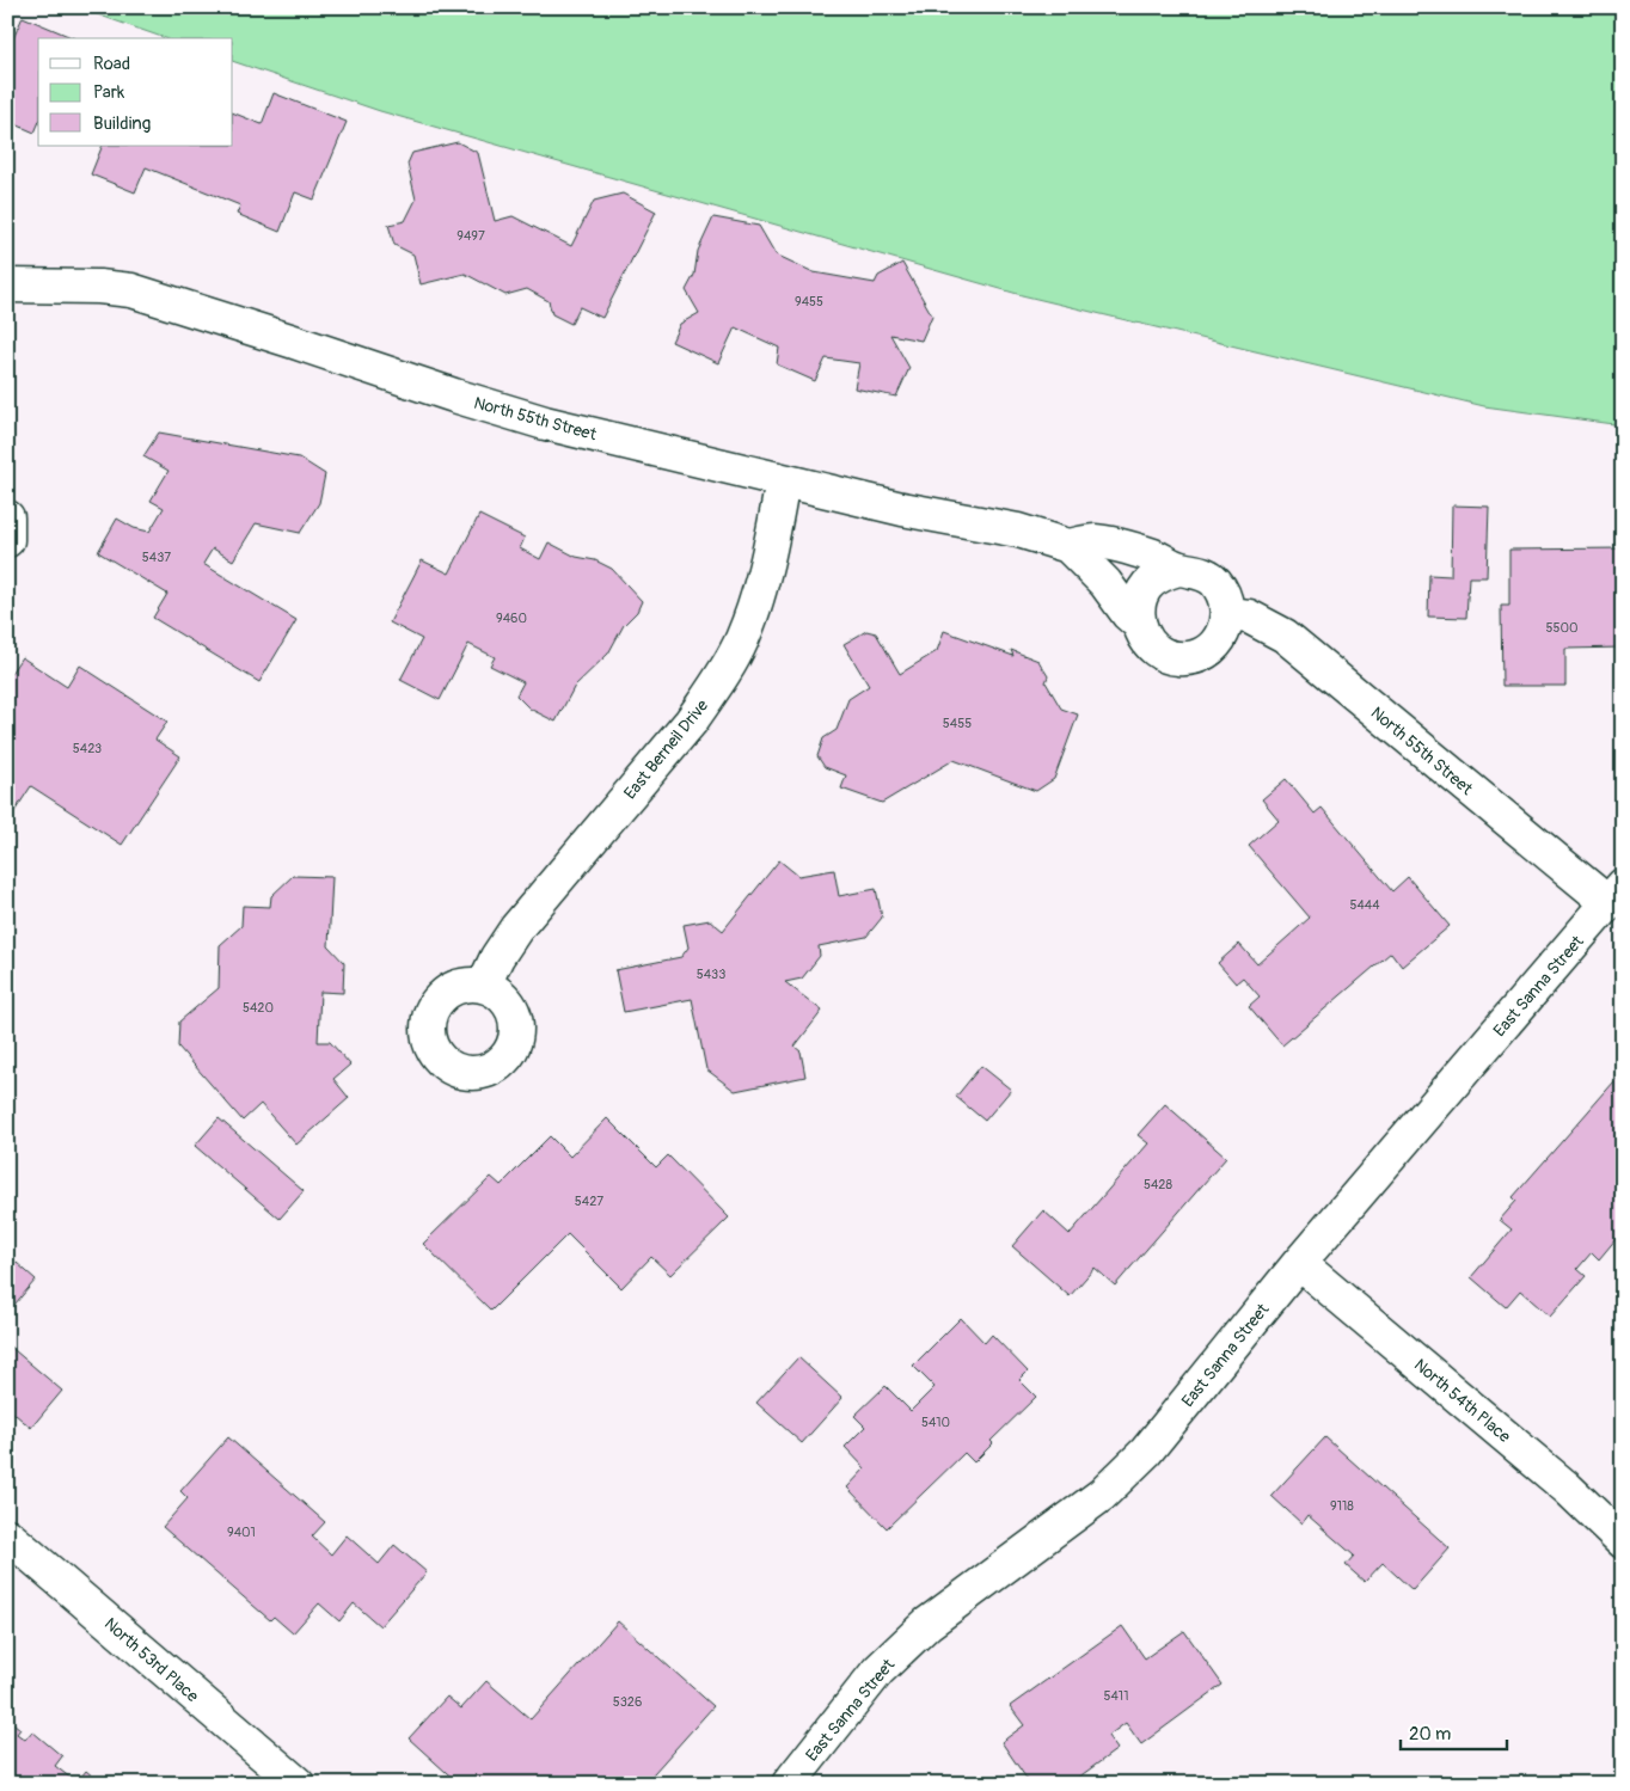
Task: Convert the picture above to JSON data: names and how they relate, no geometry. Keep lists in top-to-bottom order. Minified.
{"streets":{"street":["North 55th Street","East Berneil Drive","East Sanna Street","North 54th Place","North 53rd Place"]},"crossings":[["North 55th Street","East Berneil Drive"],["North 55th Street","East Sanna Street"],["East Sanna Street","North 54th Place"]],"house_numbers":["9497","9455","5437","9460","5500","5455","5423","5444","5433","5420","5428","5427","5410","9118","9401","5411","5326"],"legend":["Road","Park","Building"],"scale_bar":"20 m"}
